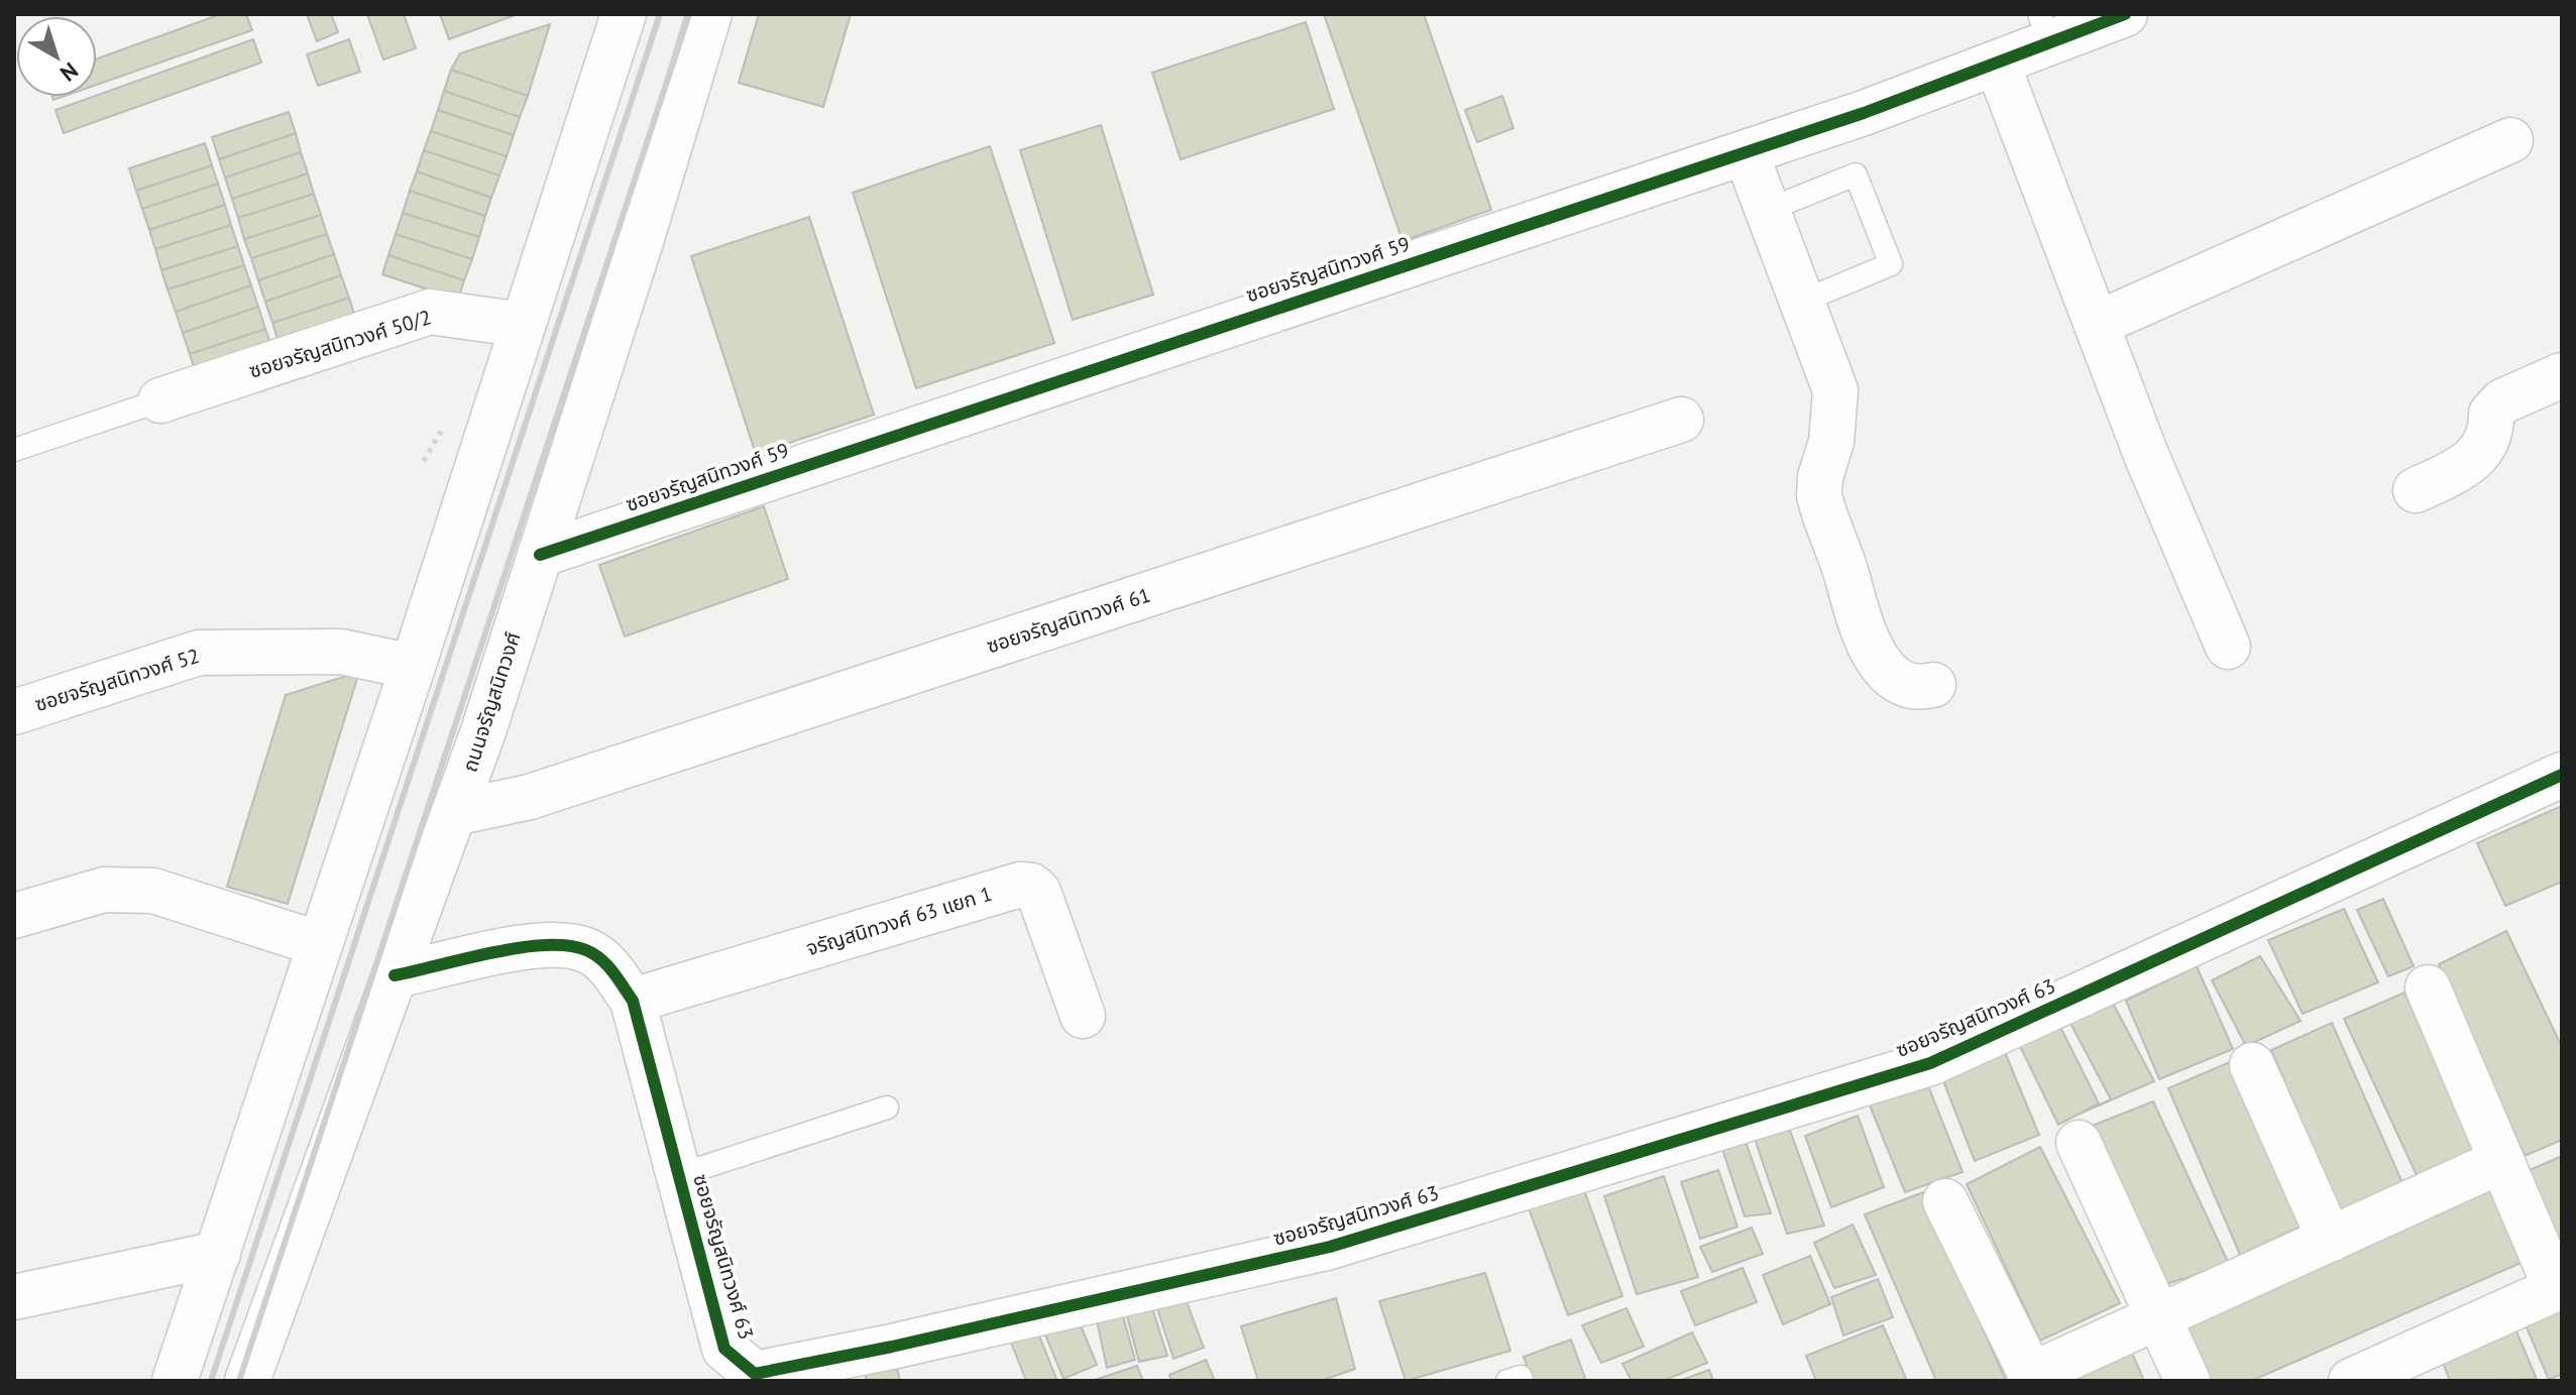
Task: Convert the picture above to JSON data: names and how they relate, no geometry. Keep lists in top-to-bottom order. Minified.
{"streets":{"street":["ซอยจรัญสนิทวงศ์ 59","ซอยจรัญสนิทวงศ์ 50/2","ซอยจรัญสนิทวงศ์ 61","ซอยจรัญสนิทวงศ์ 52","ถนนจรัญสนิทวงศ์","จรัญสนิทวงศ์ 63 แยก 1","ซอยจรัญสนิทวงศ์ 63"]},"crossings":[["ซอยจรัญสนิทวงศ์ 59","ถนนจรัญสนิทวงศ์"],["ซอยจรัญสนิทวงศ์ 61","ถนนจรัญสนิทวงศ์"],["ถนนจรัญสนิทวงศ์","ซอยจรัญสนิทวงศ์ 63"],["จรัญสนิทวงศ์ 63 แยก 1","ซอยจรัญสนิทวงศ์ 63"]],"north":"bottom right"}
